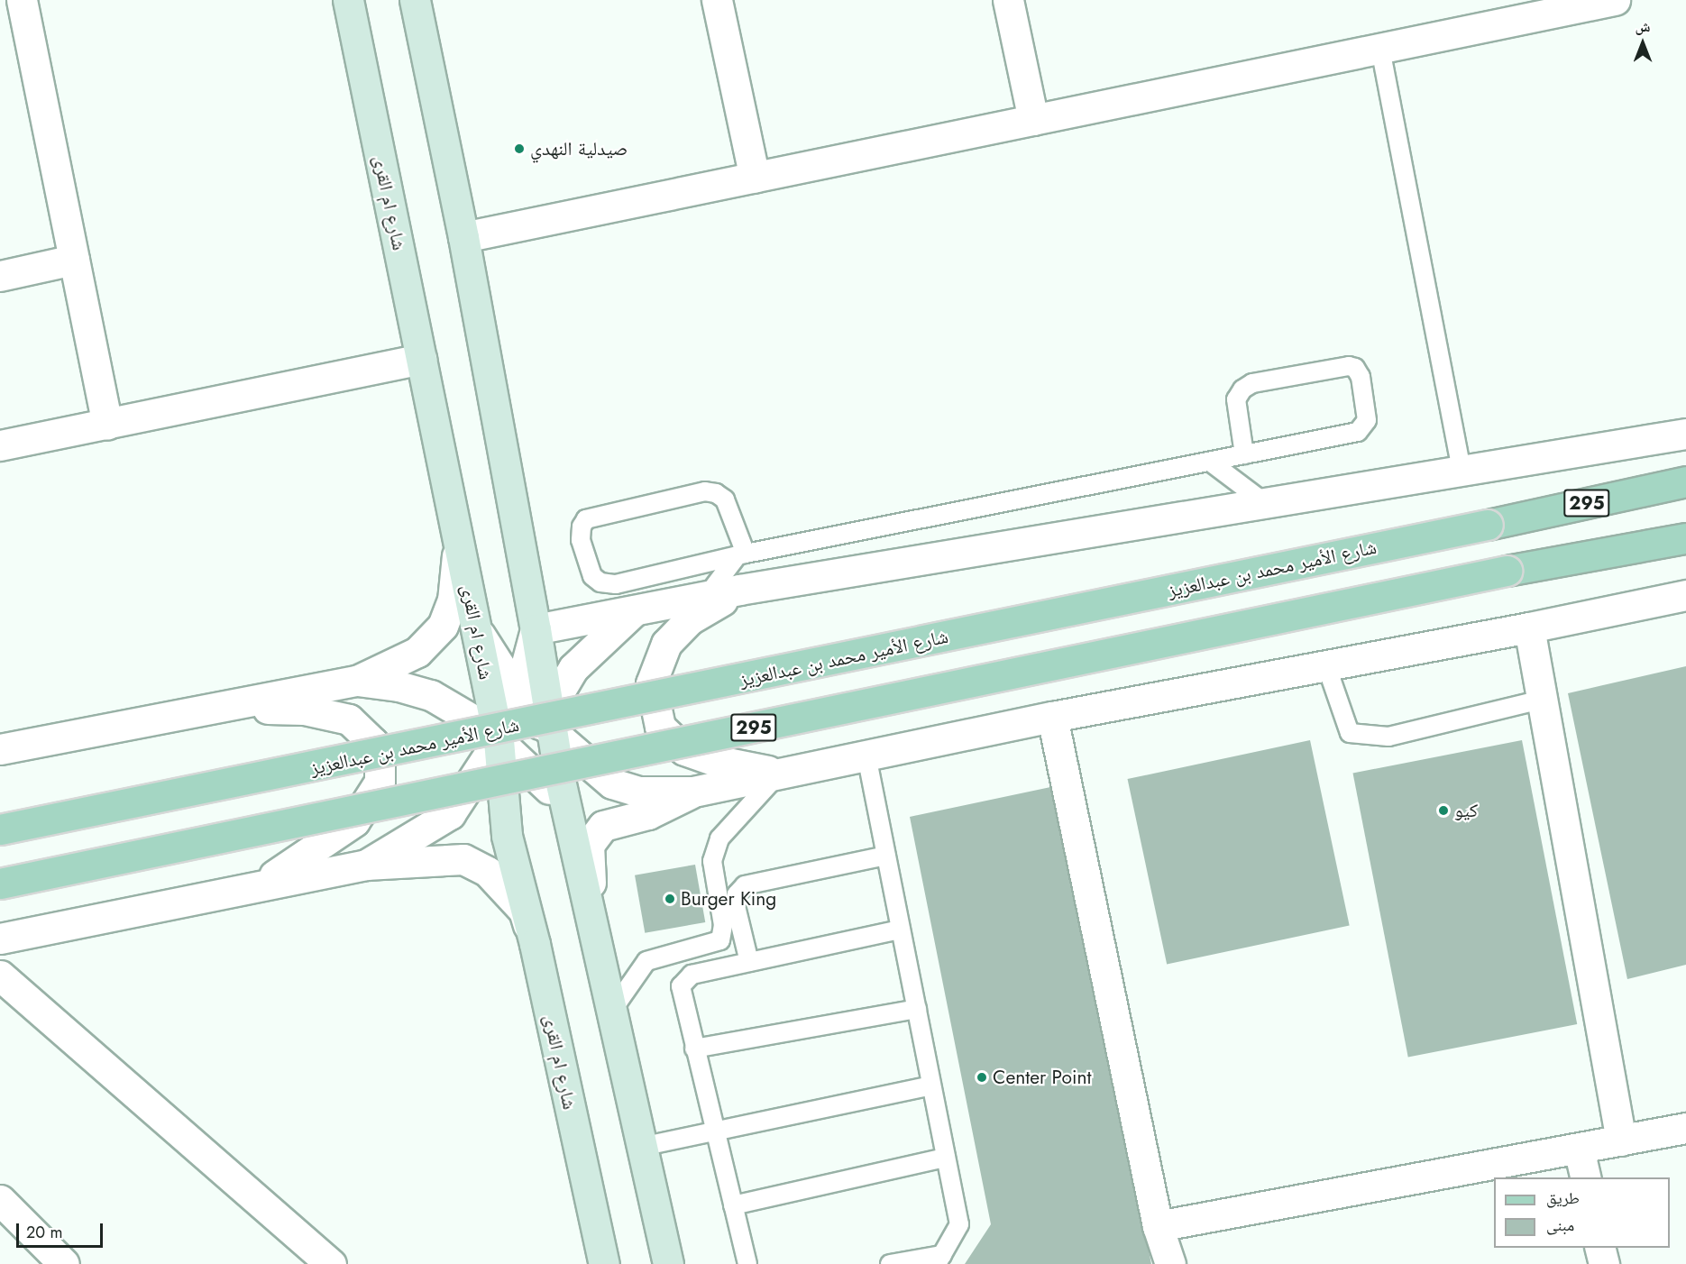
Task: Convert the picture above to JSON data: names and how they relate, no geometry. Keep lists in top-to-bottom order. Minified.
{"streets":{"main road":["شارع ام القرى","295","شارع الأمير محمد بن عبدالعزيز"]},"places":["صيدلية النهدي","كيو","Burger King","Center Point"],"legend":["طريق","مبنى"],"scale_bar":"20 m","north":"top"}
